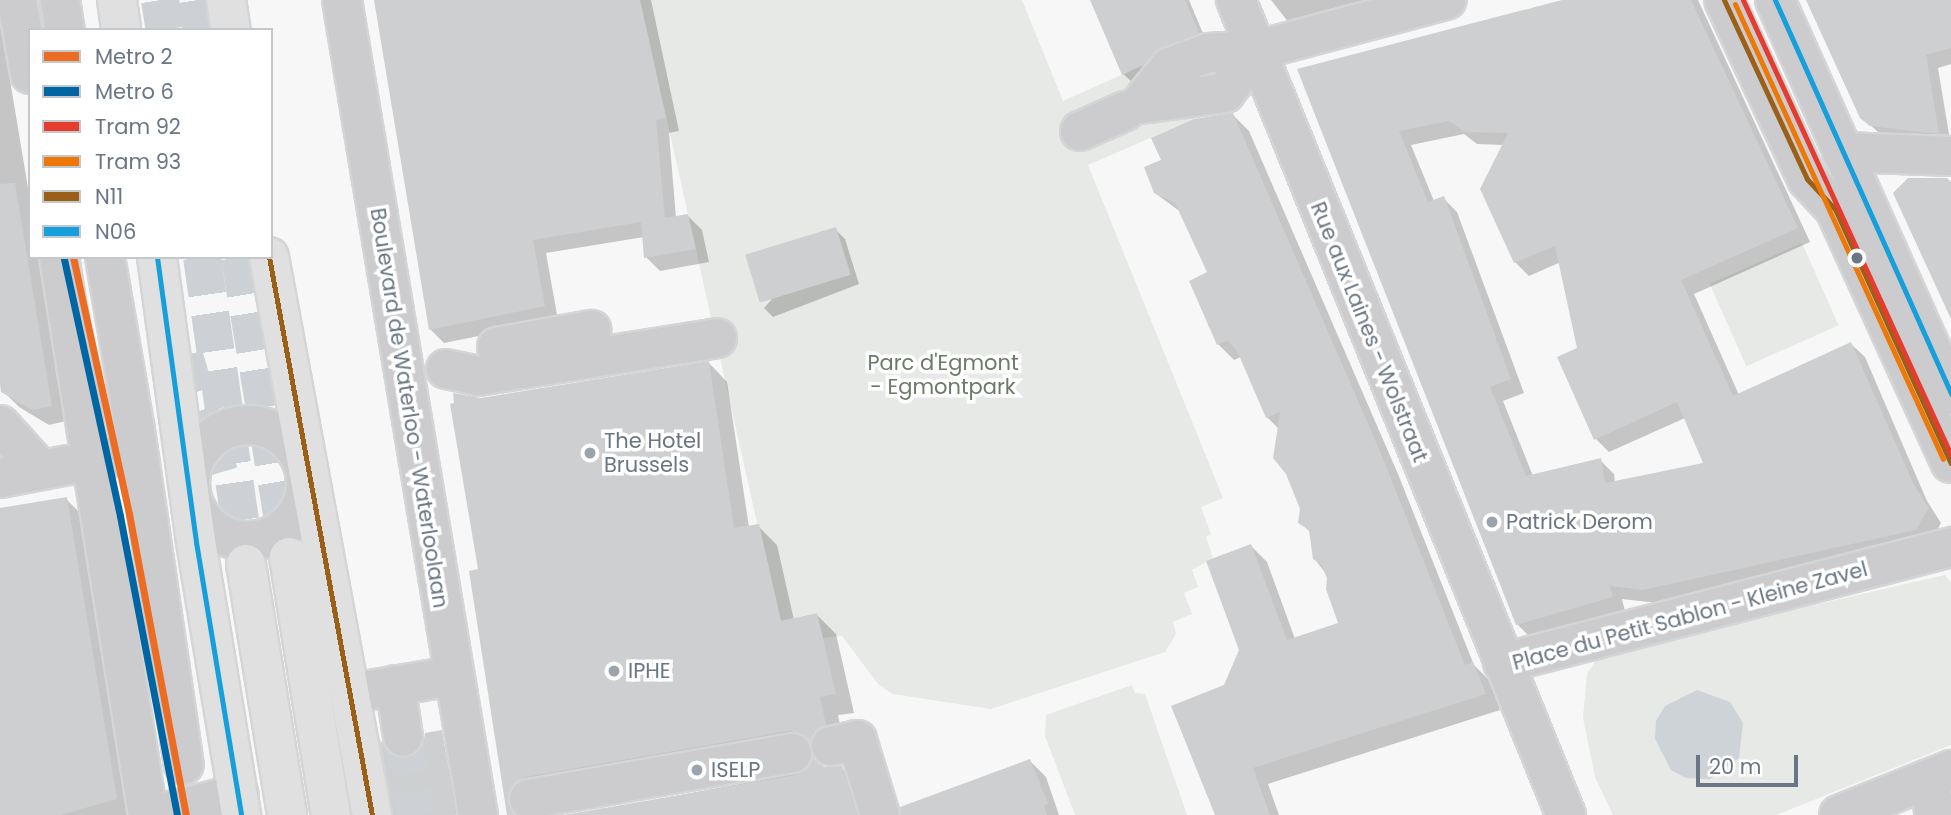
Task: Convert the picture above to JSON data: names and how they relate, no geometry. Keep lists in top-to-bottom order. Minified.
{"streets":{"street":["Rue aux Laines - Wolstraat","Boulevard de Waterloo - Waterloolaan","Place du Petit Sablon - Kleine Zavel"]},"crossings":[["Rue aux Laines - Wolstraat","Place du Petit Sablon - Kleine Zavel"]],"parks":["Parc d'Egmont - Egmontpark"],"places":["The Hotel Brussels","Patrick Derom","IPHE","ISELP"],"lines":["tram line 92","transit line N11","transit line N06","tram line 93","metro line 2","metro line 6"],"legend":["Metro 2","Metro 6","Tram 92","Tram 93","N11","N06"],"scale_bar":"20 m"}
